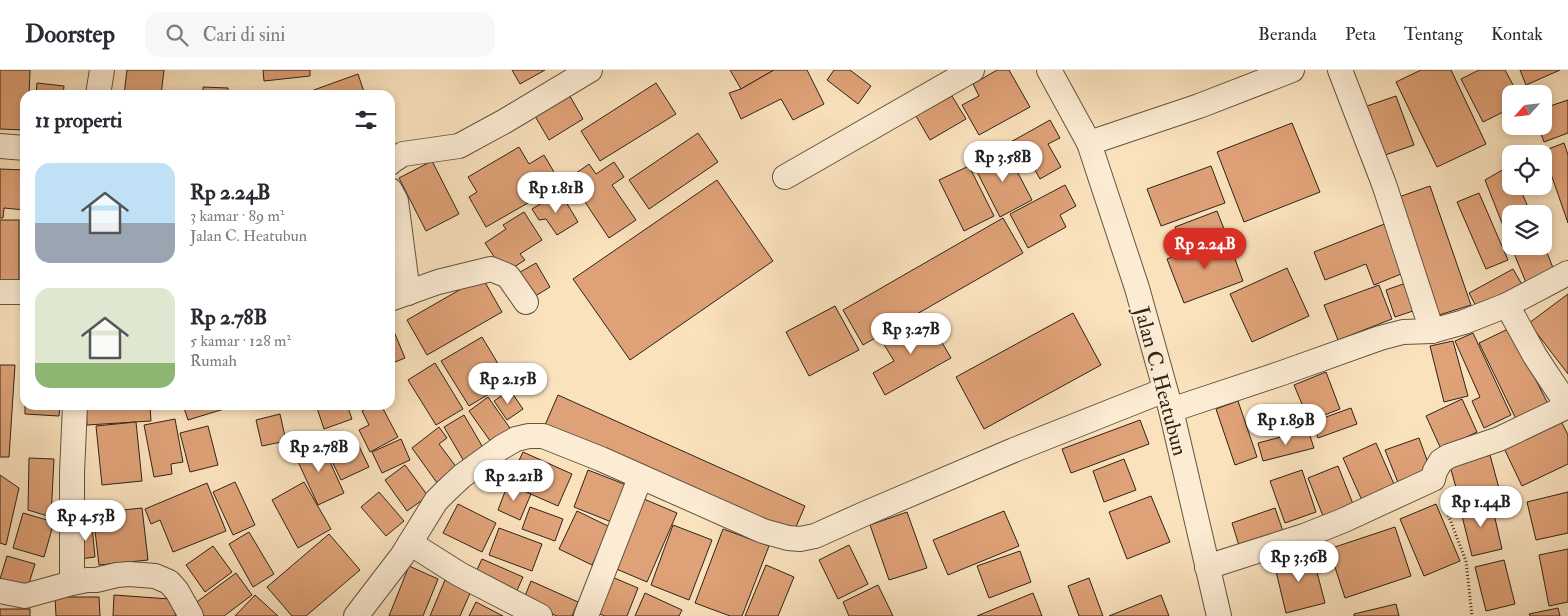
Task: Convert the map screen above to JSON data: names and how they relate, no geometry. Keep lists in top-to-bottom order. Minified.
{"streets":{"street":["Jalan C. Heatubun"]},"north":"bottom left","page":{"header":"Doorstep","search":"Cari di sini","nav":["Beranda","Peta","Tentang","Kontak"],"heading":"11 properti","price":["Rp 3.58B","Rp 1.81B","Rp 2.24B","Rp 3.27B","Rp 2.15B","Rp 1.89B","Rp 2.78B","Rp 2.21B","Rp 1.44B","Rp 4.53B","Rp 3.36B"],"list":[{"name":"Rp 2.24B","note":"3 kamar · 89 m² · Jalan C. Heatubun"},{"name":"Rp 2.78B","note":"5 kamar · 128 m² · Rumah"}]}}
